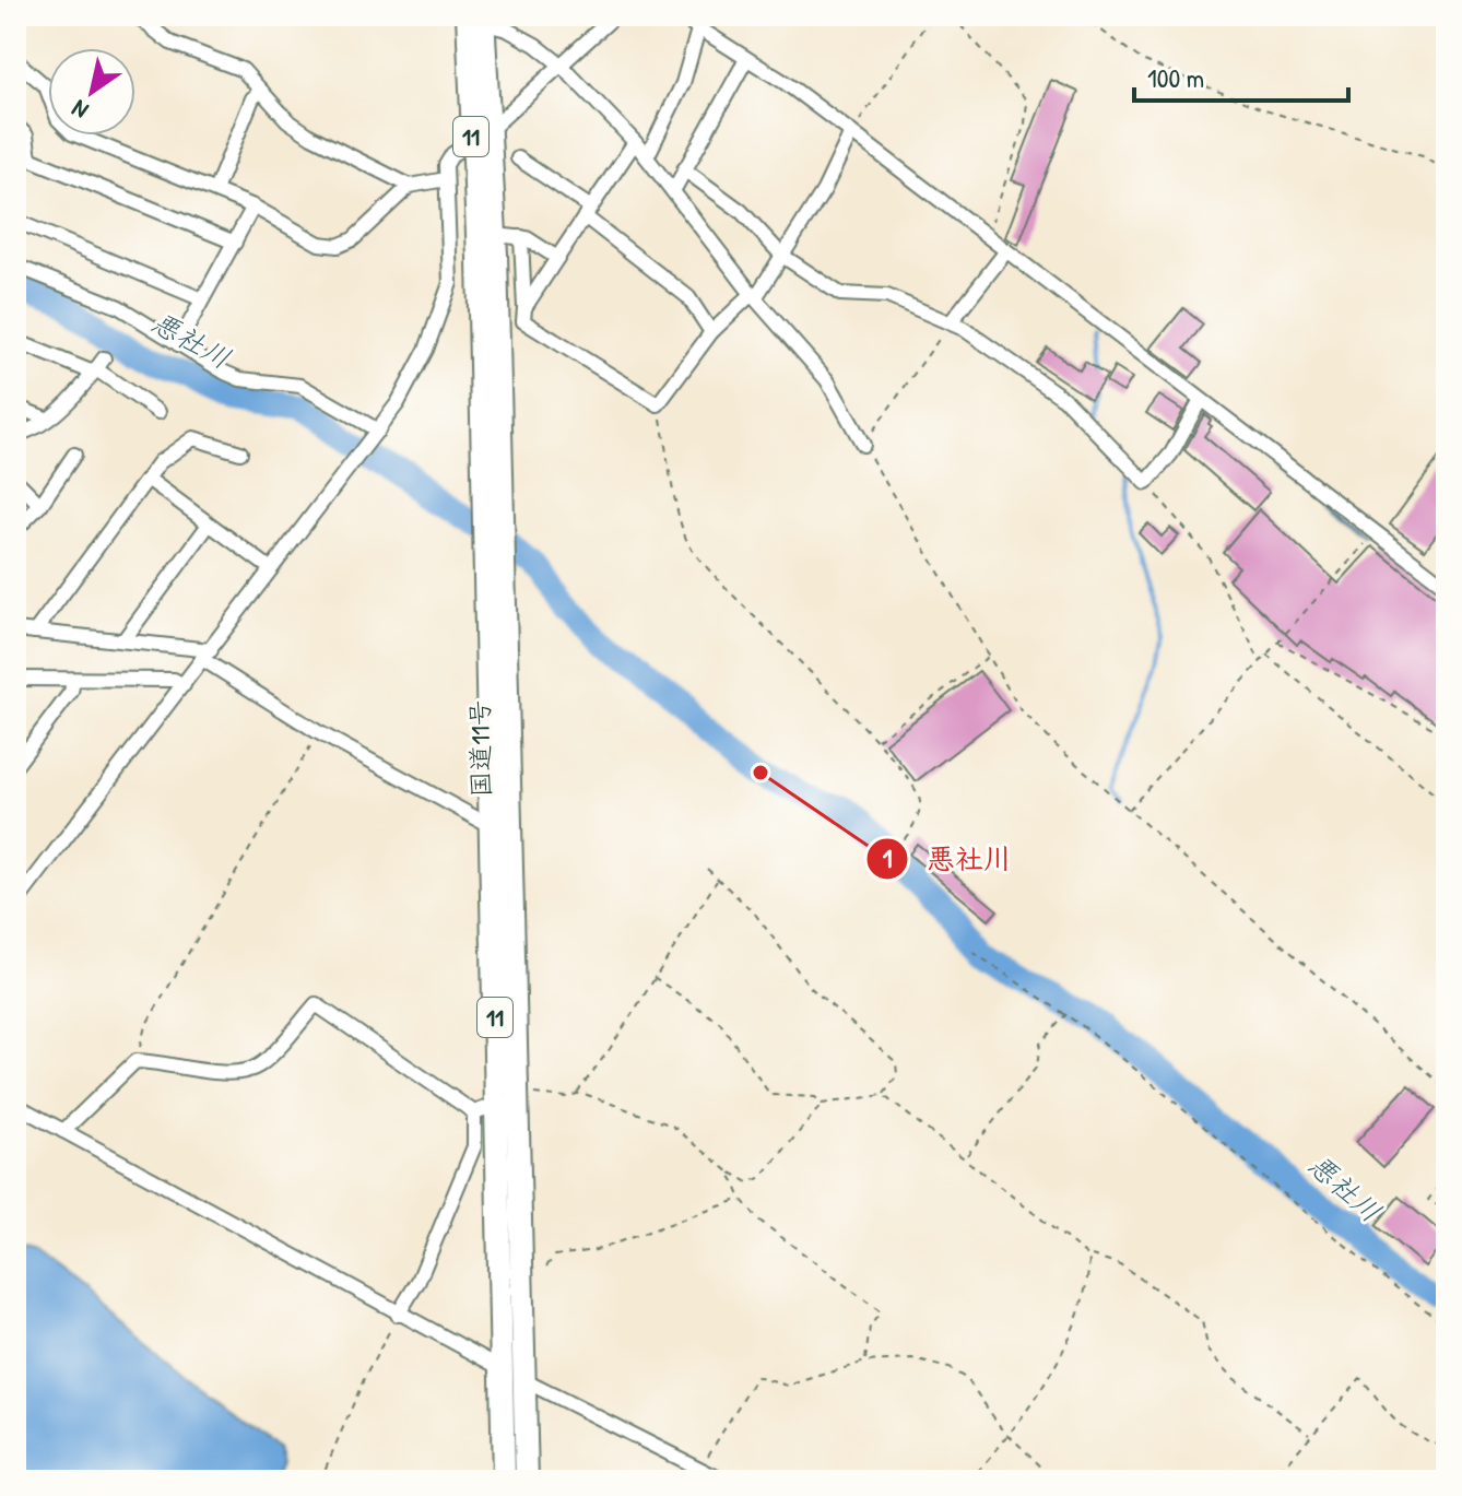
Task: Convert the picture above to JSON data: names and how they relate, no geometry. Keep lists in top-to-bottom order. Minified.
{"streets":{"highway":["11","国道11号"]},"water":["悪社川"],"places":["悪社川"],"scale_bar":"100 m","north":"bottom left"}
